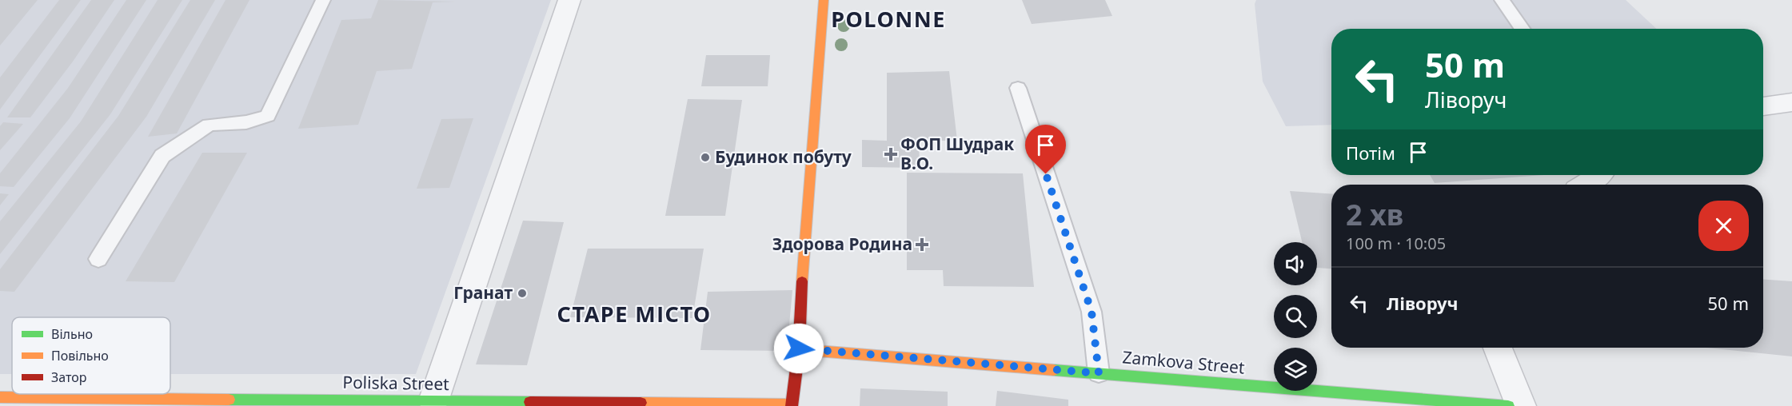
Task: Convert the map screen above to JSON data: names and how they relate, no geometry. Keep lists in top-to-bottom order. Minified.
{"streets":{"street":["Zamkova Street","Poliska Street"]},"districts":["POLONNE","СТАРЕ МІСТО"],"places":{"health":["ФОП Шудрак В.О.","Здорова Родина"],"other":["Будинок побуту","Гранат"]},"legend":["Вільно","Повільно","Затор"],"page":{"turn":["50 m","Ліворуч"],"then":"Потім","heading":["2 хв","100 m · 10:05"],"list":[{"name":"Ліворуч","value":"50 m"}]}}
